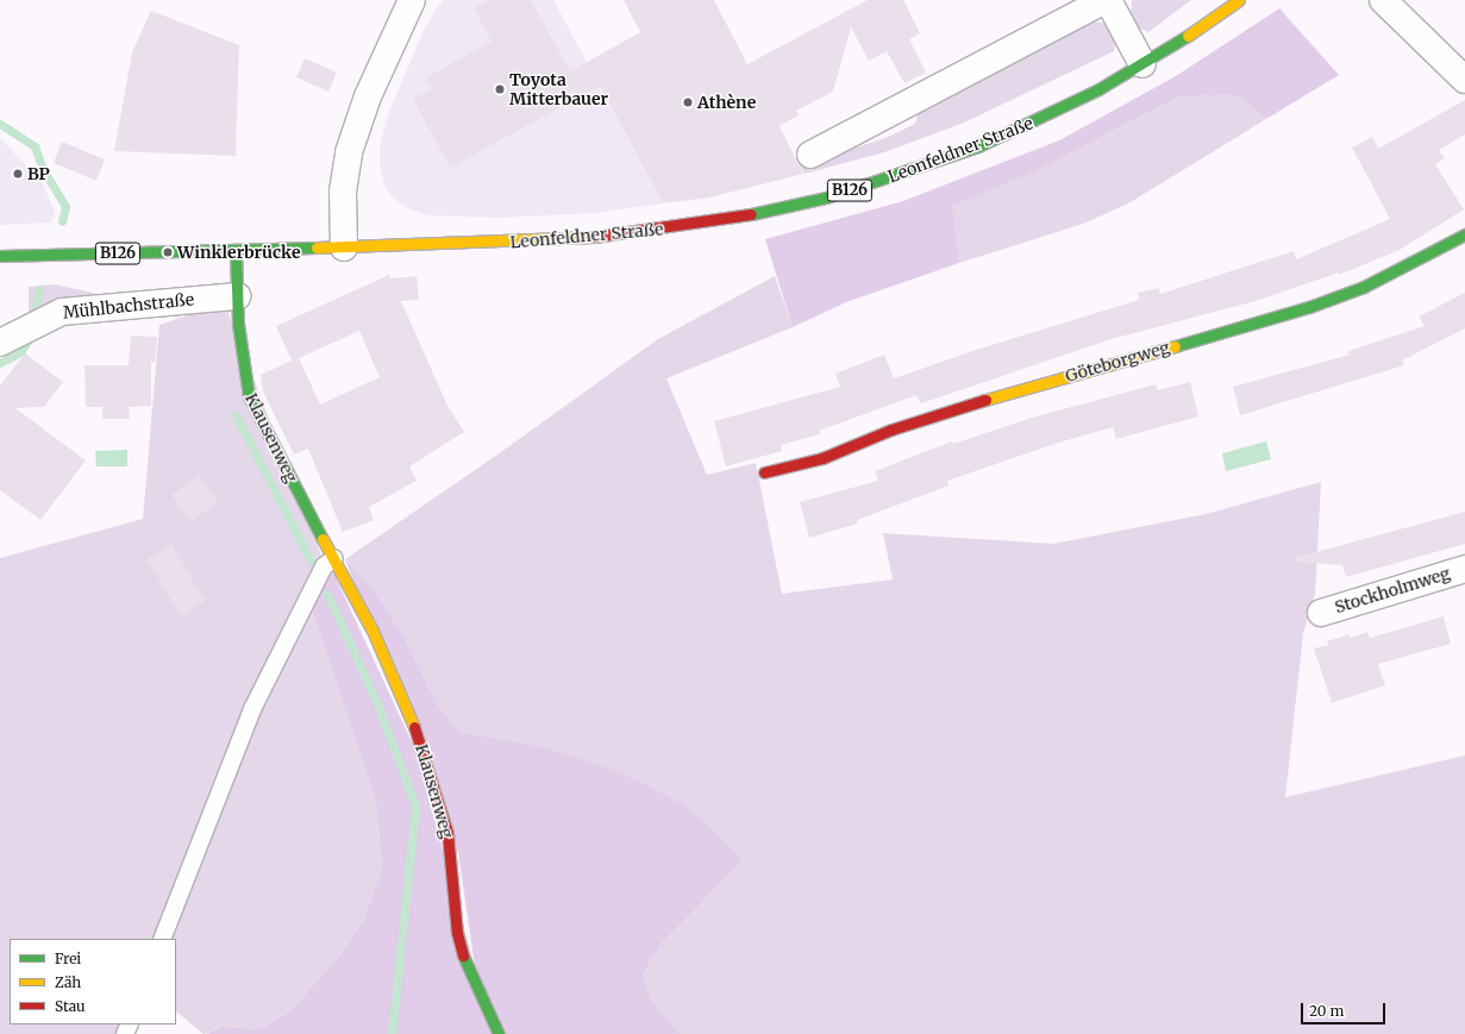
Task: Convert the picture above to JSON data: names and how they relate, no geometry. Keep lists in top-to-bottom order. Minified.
{"streets":{"street":["Leonfeldner Straße","B126","Mühlbachstraße","Göteborgweg","Klausenweg","Stockholmweg"]},"crossings":[["Leonfeldner Straße","Klausenweg"],["Mühlbachstraße","Klausenweg"]],"places":["Toyota Mitterbauer","Athène","BP","Winklerbrücke"],"legend":["Frei","Zäh","Stau"],"scale_bar":"20 m"}
